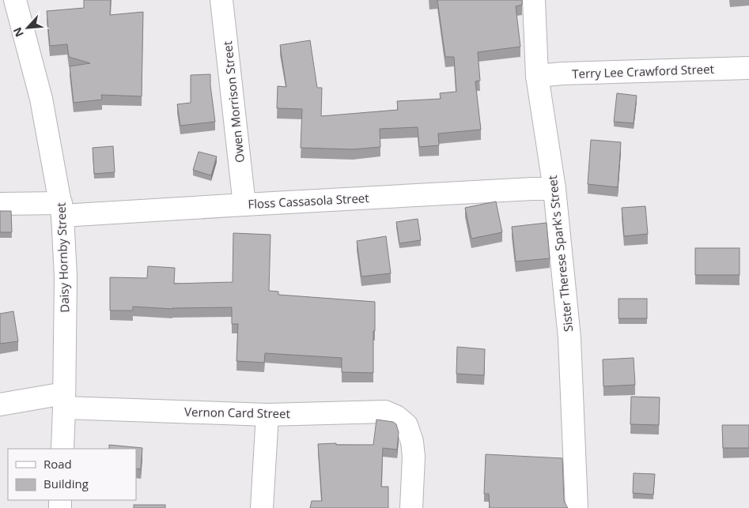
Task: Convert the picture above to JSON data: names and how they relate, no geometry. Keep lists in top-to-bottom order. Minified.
{"streets":{"street":["Terry Lee Crawford Street","Owen Morrison Street","Floss Cassasola Street","Sister Therese Spark's Street","Daisy Hornby Street","Vernon Card Street"]},"crossings":[["Terry Lee Crawford Street","Sister Therese Spark's Street"],["Owen Morrison Street","Floss Cassasola Street"],["Floss Cassasola Street","Sister Therese Spark's Street"],["Floss Cassasola Street","Daisy Hornby Street"],["Daisy Hornby Street","Vernon Card Street"]],"legend":["Road","Building"],"north":"bottom left"}
